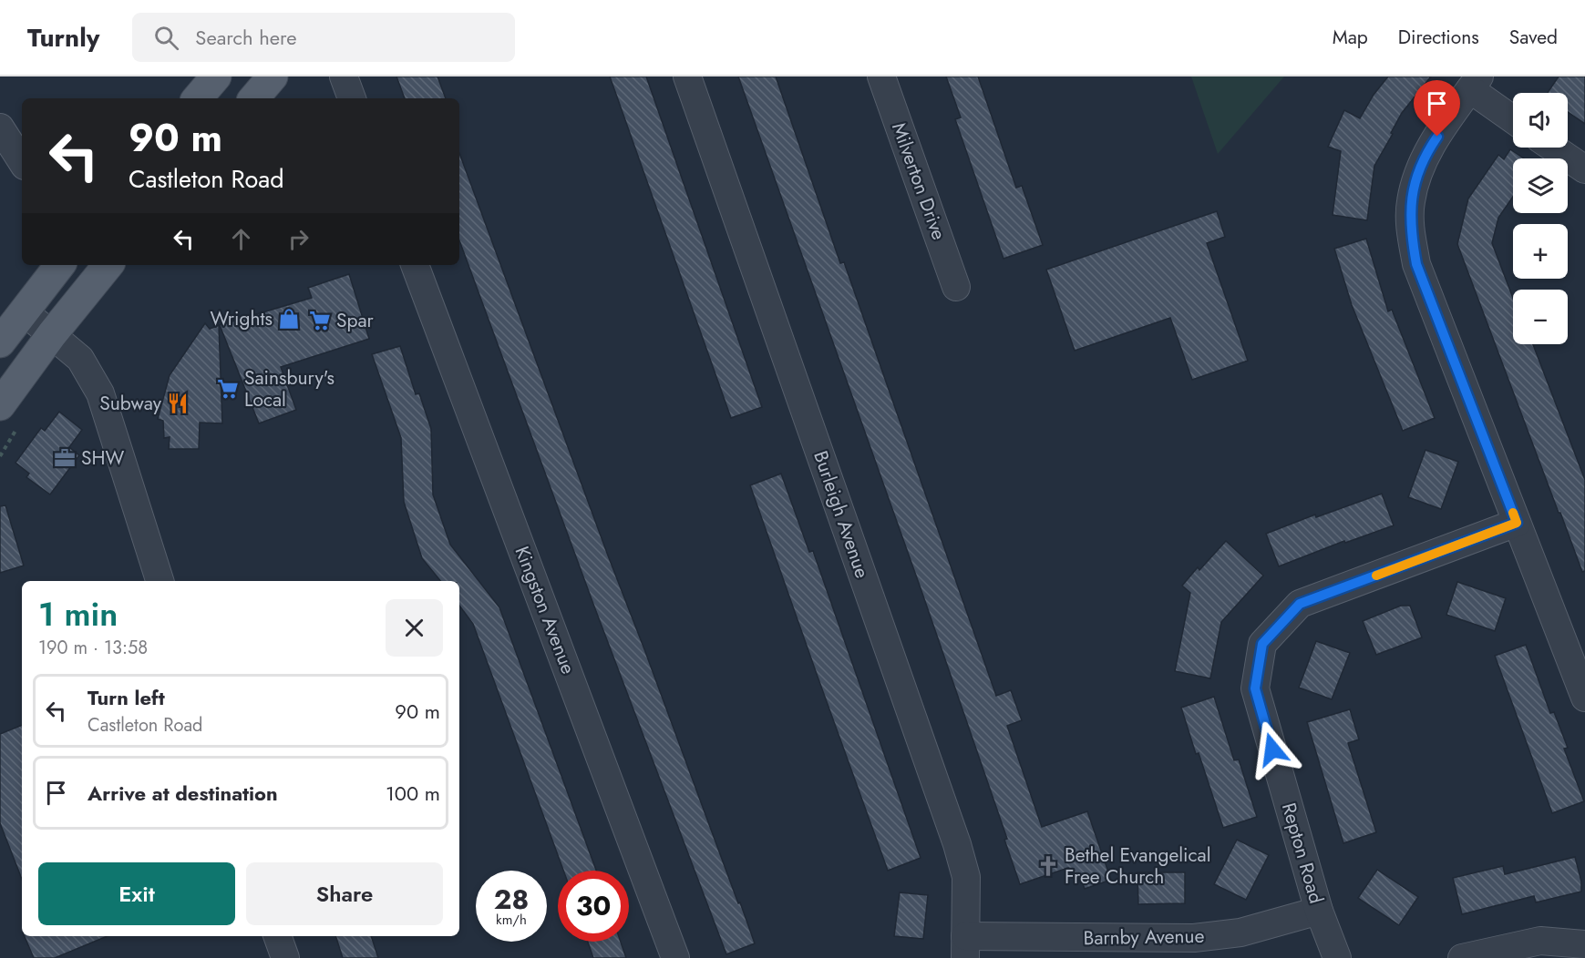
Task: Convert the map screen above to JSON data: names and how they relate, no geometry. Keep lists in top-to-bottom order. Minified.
{"streets":{"street":["Milverton Drive","Burleigh Avenue","Kingston Avenue","Repton Road","Barnby Avenue"]},"crossings":[["Burleigh Avenue","Barnby Avenue"],["Repton Road","Barnby Avenue"]],"places":{"shop":["Wrights"],"supermarket":["Spar","Sainsbury's Local"],"restaurant":["Subway"],"office":["SHW"],"church":["Bethel Evangelical Free Church"]},"page":{"header":"Turnly","search":"Search here","nav":["Map","Directions","Saved"],"map_buttons":["+","−"],"turn":["90 m","Castleton Road"],"heading":["1 min","190 m · 13:58"],"list":[{"name":"Turn left","note":"Castleton Road","value":"90 m"},{"name":"Arrive at destination","value":"100 m"}],"buttons":["Exit","Share"],"speed":"28 km/h","limit":"30"}}
